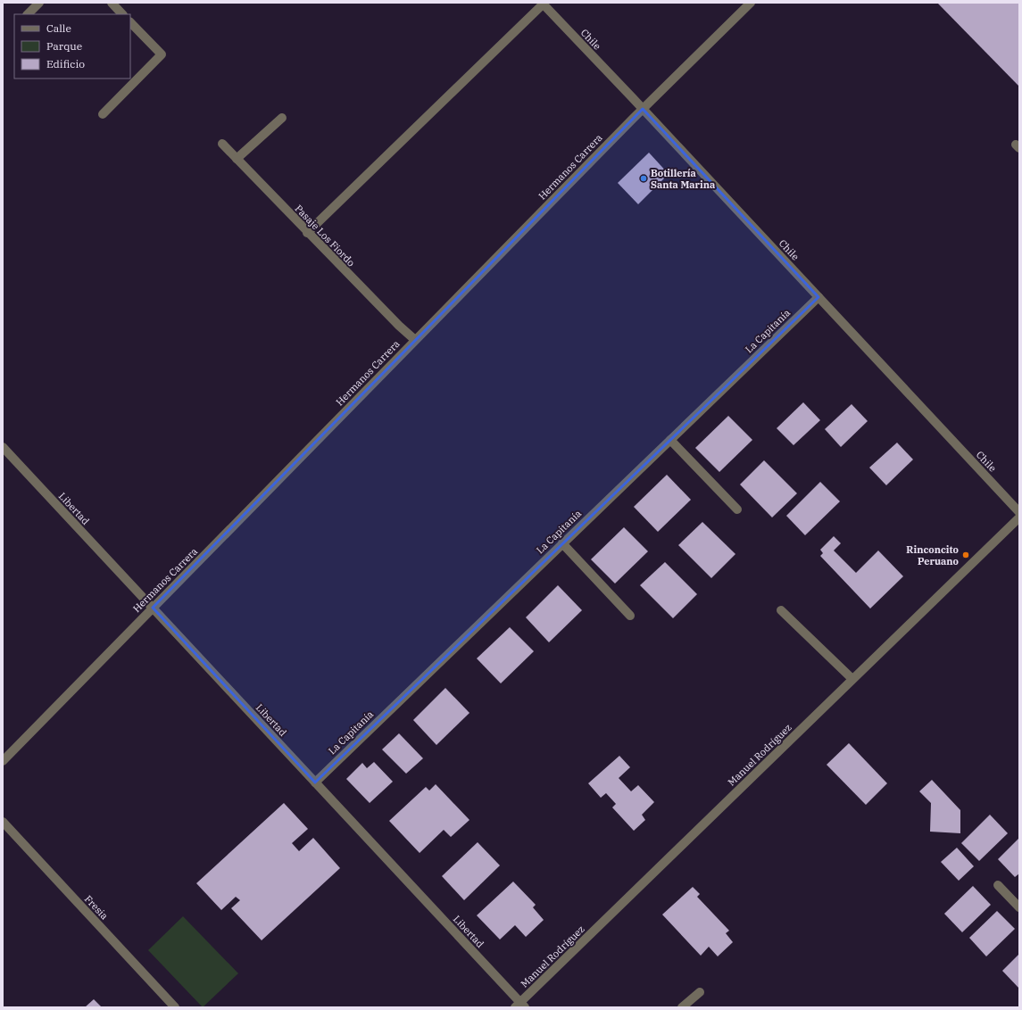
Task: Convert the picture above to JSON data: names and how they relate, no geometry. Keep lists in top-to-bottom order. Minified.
{"streets":{"street":["Chile","Hermanos Carrera","Pasaje Los Fiordo","La Capitanía","Libertad","Manuel Rodríguez","Fresia"]},"crossings":[["Chile","Hermanos Carrera"],["Chile","La Capitanía"],["Hermanos Carrera","Pasaje Los Fiordo"],["Hermanos Carrera","Libertad"],["La Capitanía","Libertad"],["Libertad","Manuel Rodríguez"]],"places":["Botillería Santa Marina","Rinconcito Peruano"],"legend":["Calle","Parque","Edificio"]}
